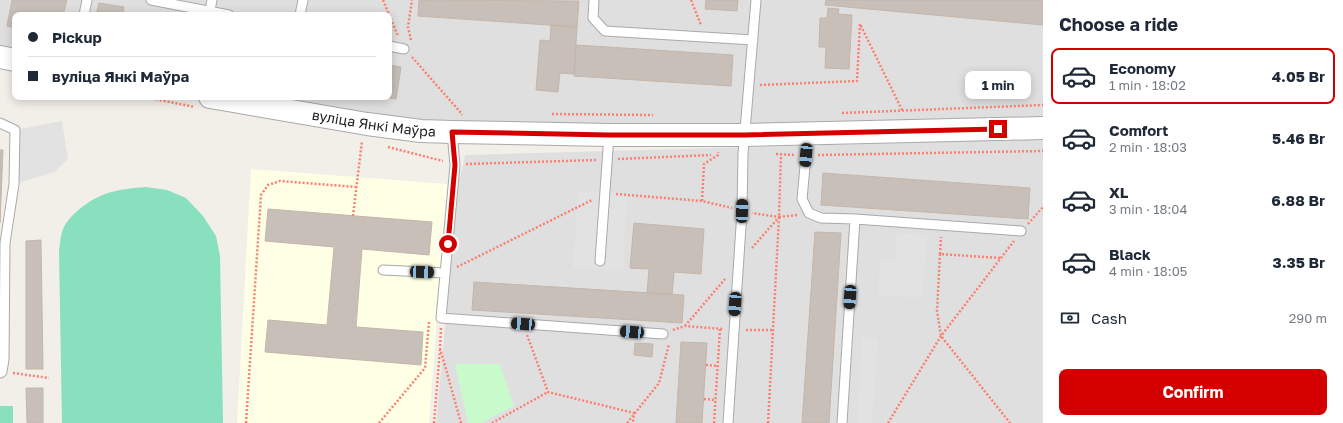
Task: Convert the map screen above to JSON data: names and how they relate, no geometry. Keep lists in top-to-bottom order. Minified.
{"streets":{"street":["вуліца Янкі Маўра"]},"page":{"heading":"Choose a ride","banner":["Pickup","вуліца Янкі Маўра"],"list":[{"name":"Economy","note":"1 min · 18:02","value":"4.05 Br"},{"name":"Comfort","note":"2 min · 18:03","value":"5.46 Br"},{"name":"XL","note":"3 min · 18:04","value":"6.88 Br"},{"name":"Black","note":"4 min · 18:05","value":"3.35 Br"}],"bubble":"1 min","pay":["Cash","290 m"],"buttons":"Confirm"}}
